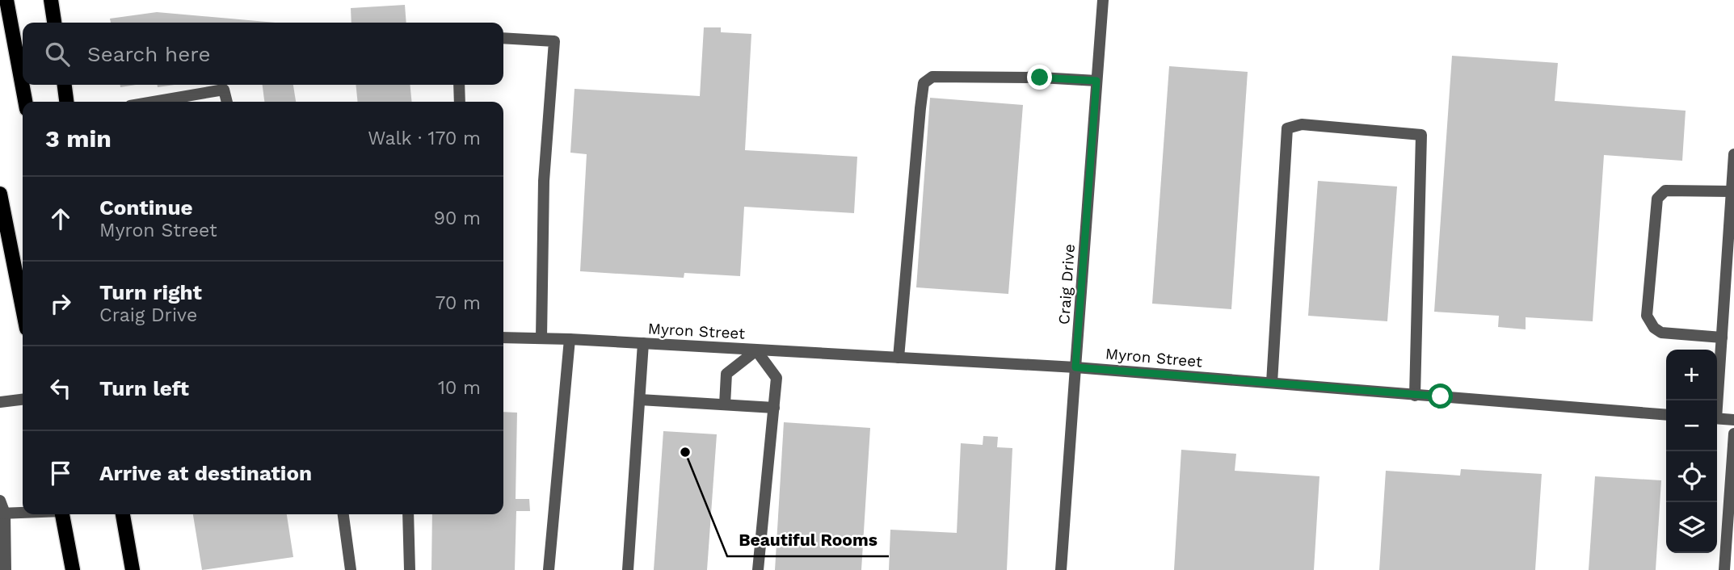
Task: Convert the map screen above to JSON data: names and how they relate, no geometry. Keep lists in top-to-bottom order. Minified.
{"streets":{"street":["Craig Drive","Myron Street"]},"crossings":[["Craig Drive","Myron Street"]],"places":["Beautiful Rooms"],"page":{"search":"Search here","heading":["3 min","Walk · 170 m"],"list":[["Continue","Myron Street","90 m"],["Turn right","Craig Drive","70 m"],["Turn left","10 m"],"Arrive at destination"],"map_buttons":["+","−"]}}
